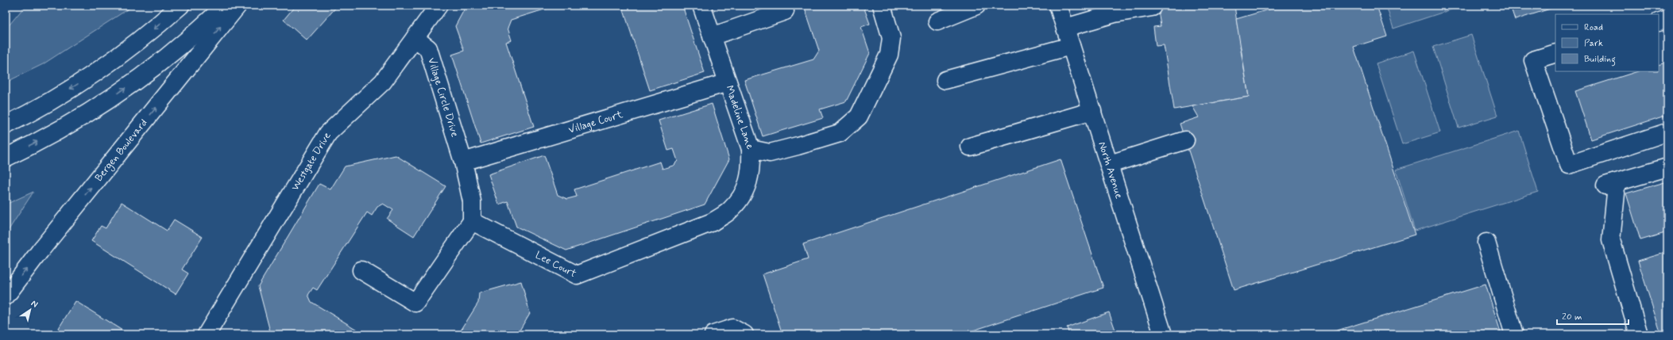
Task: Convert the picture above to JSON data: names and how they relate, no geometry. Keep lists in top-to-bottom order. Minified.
{"streets":{"main road":["Village Circle Drive","Madeline Lane","Village Court","Bergen Boulevard","Westgate Drive","North Avenue","Lee Court"]},"crossings":[["Village Circle Drive","Village Court"],["Village Circle Drive","Westgate Drive"],["Madeline Lane","Village Court"],["Madeline Lane","Lee Court"]],"legend":["Road","Park","Building"],"scale_bar":"20 m","north":"top right"}
